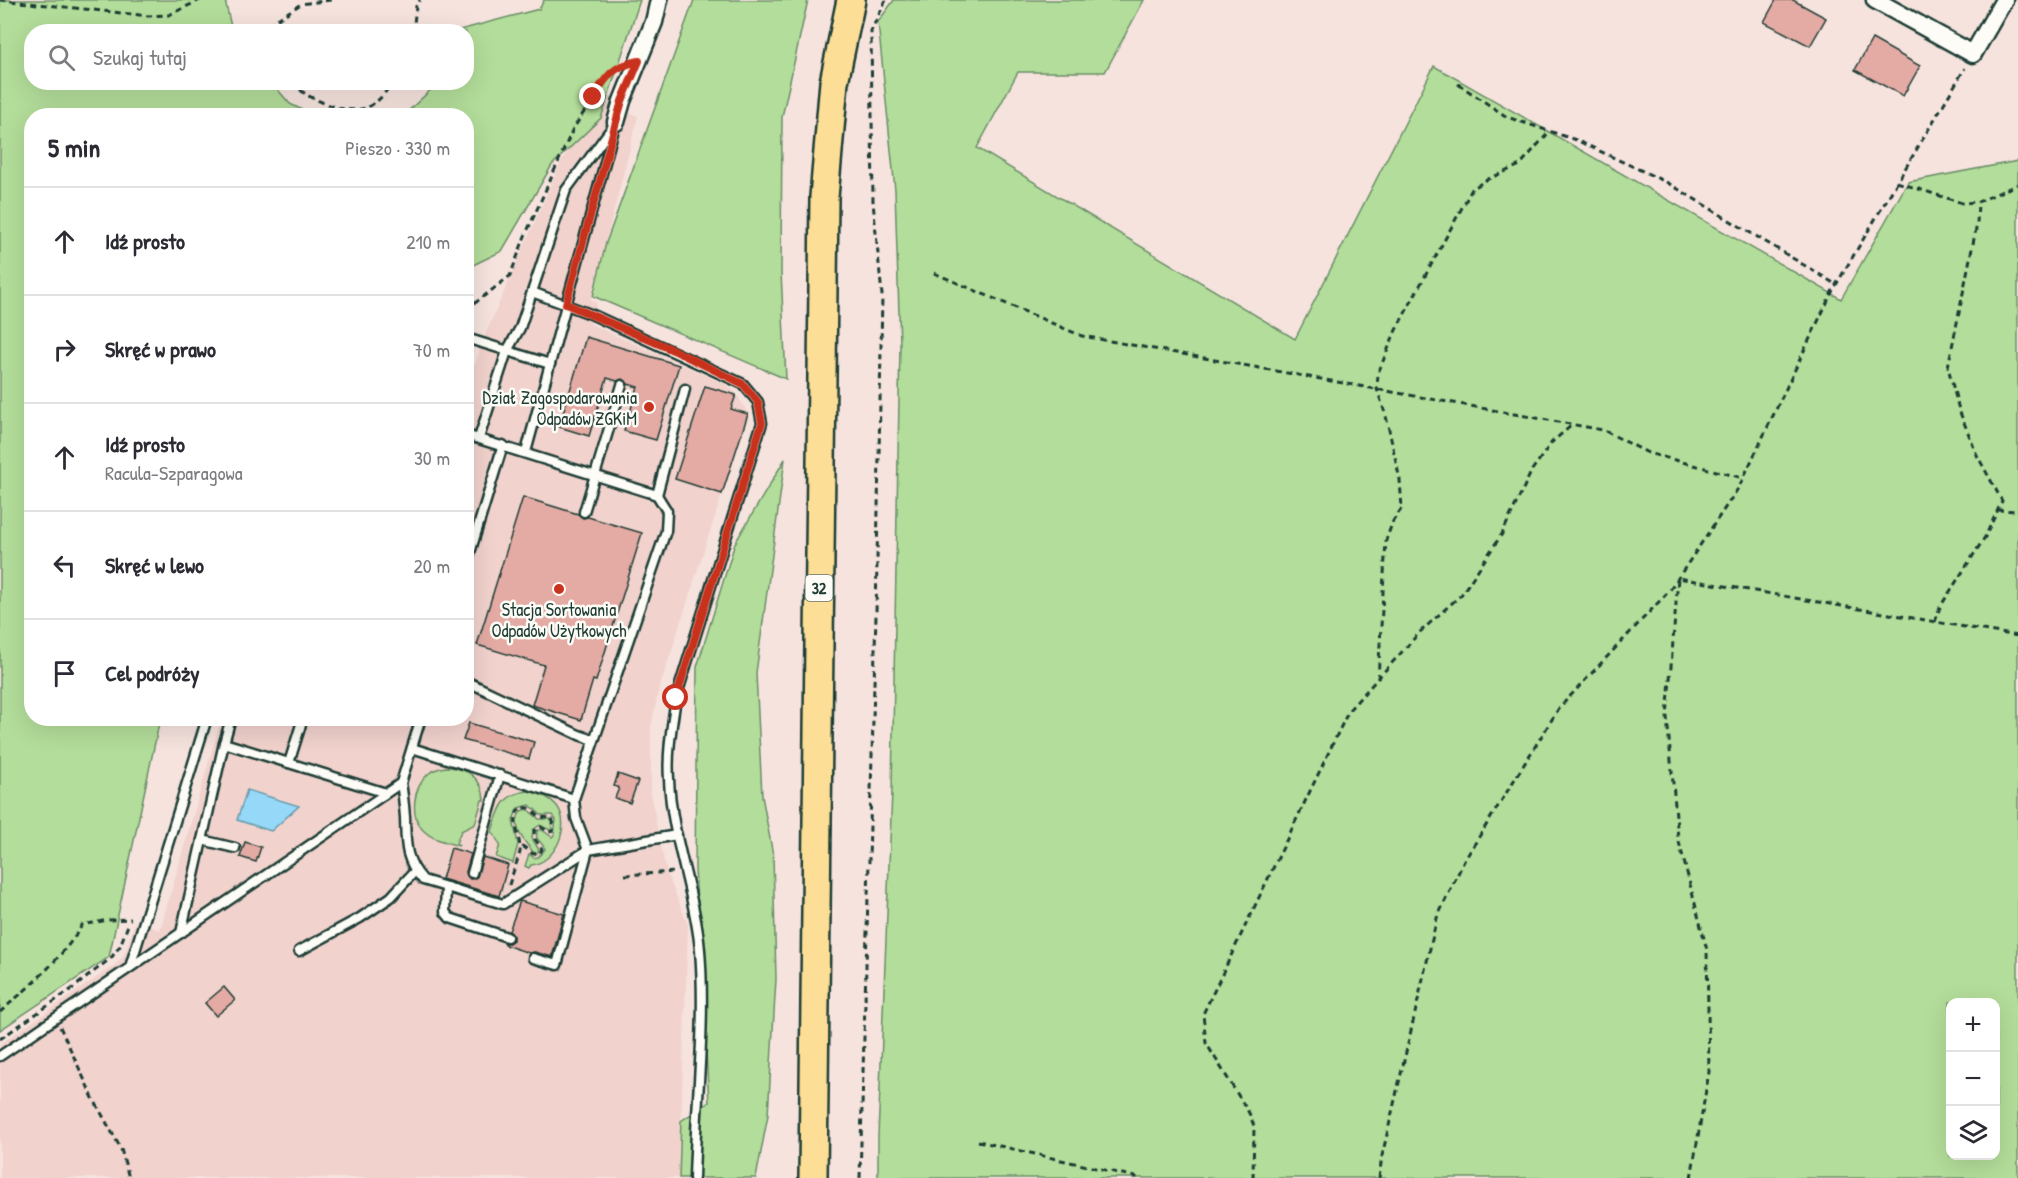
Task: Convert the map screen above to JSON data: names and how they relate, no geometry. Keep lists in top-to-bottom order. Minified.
{"streets":{"main road":["32"]},"places":["Dział Zagospodarowania Odpadów ZGKiM","Stacja Sortowania Odpadów Użytkowych"],"page":{"search":"Szukaj tutaj","heading":["5 min","Pieszo · 330 m"],"list":[["Idź prosto","210 m"],["Skręć w prawo","70 m"],["Idź prosto","Racula-Szparagowa","30 m"],["Skręć w lewo","20 m"],"Cel podróży"],"map_buttons":["+","−"]}}
